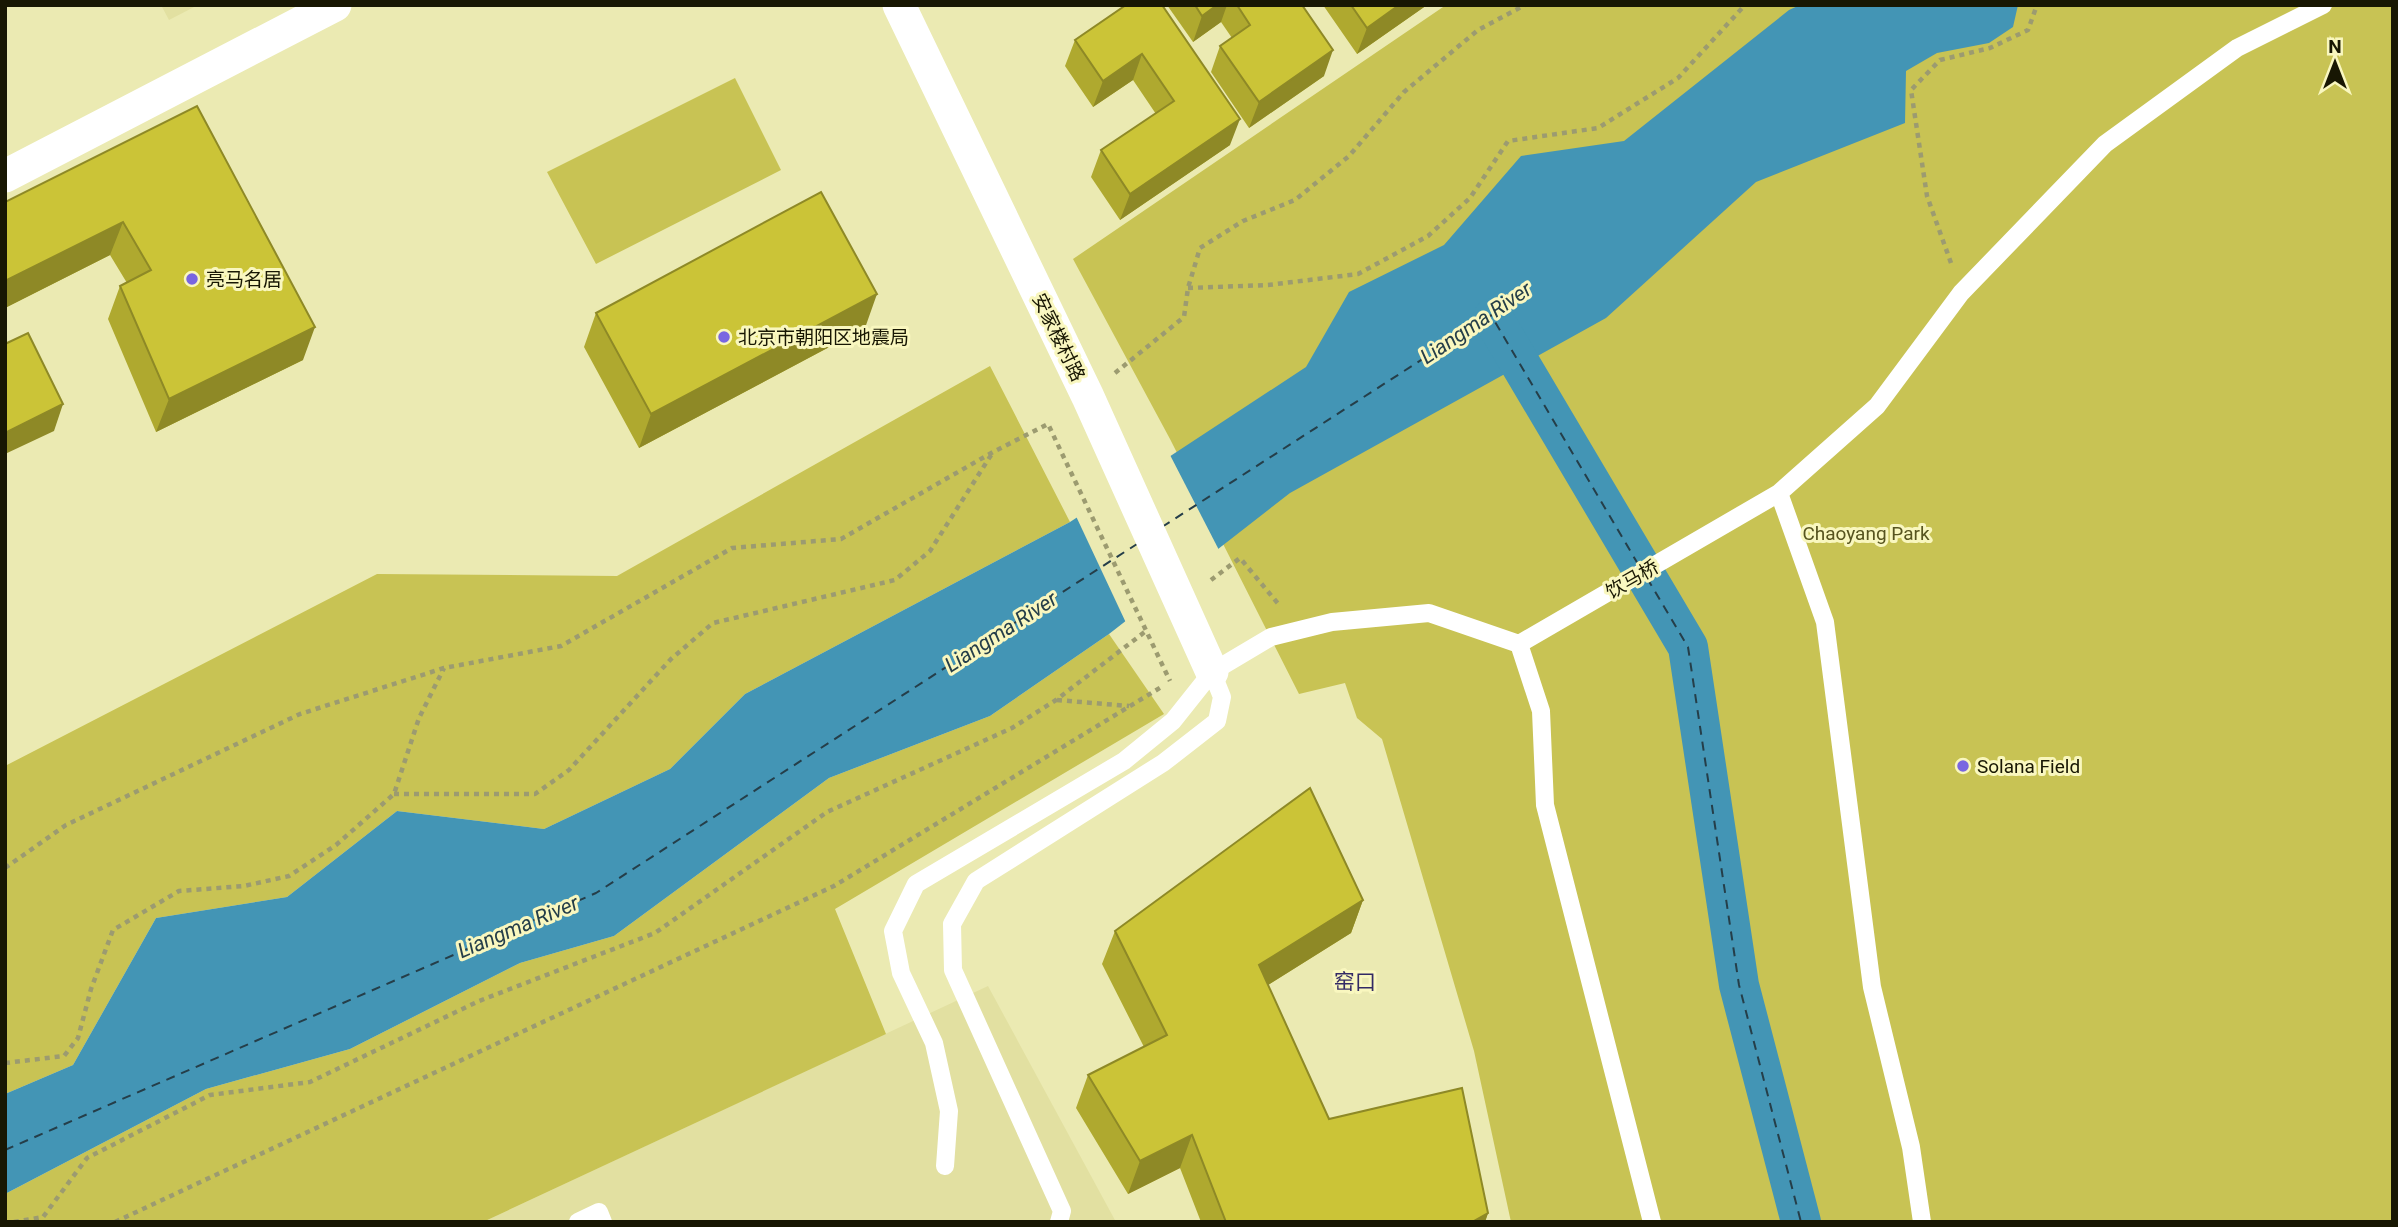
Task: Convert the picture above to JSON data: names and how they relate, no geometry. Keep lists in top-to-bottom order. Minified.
{"streets":{"street":["安家楼村路"],"lane":["饮马桥"]},"districts":["窑口"],"water":["Liangma River"],"parks":["Chaoyang Park"],"places":["亮马名居","北京市朝阳区地震局","Solana Field"],"north":"top"}
